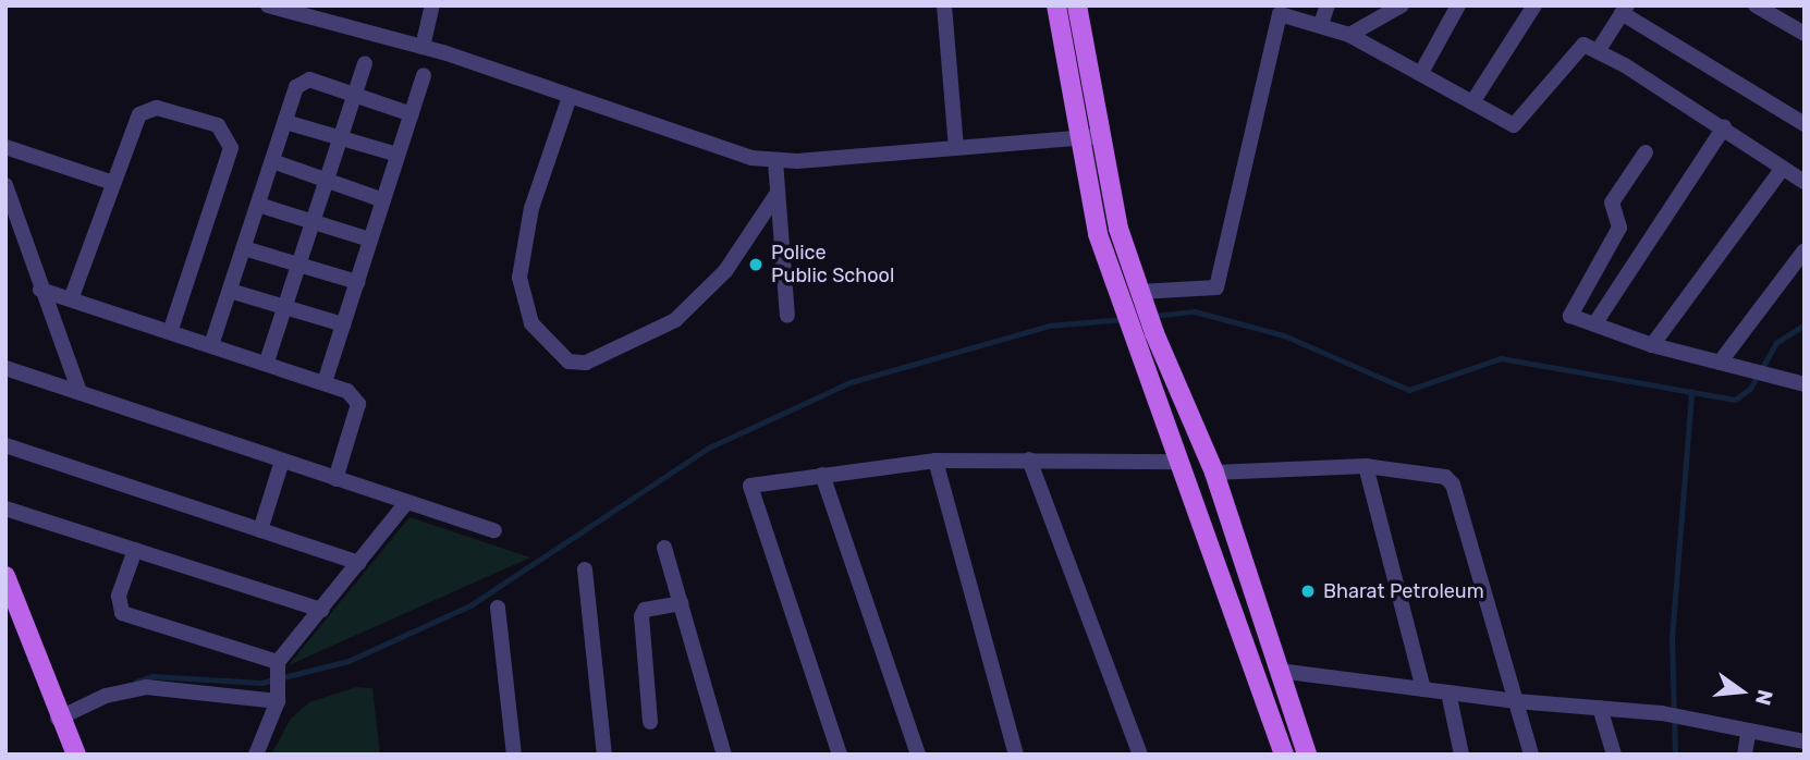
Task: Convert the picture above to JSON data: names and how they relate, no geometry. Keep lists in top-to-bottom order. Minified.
{"places":["Police Public School","Bharat Petroleum"],"north":"right"}
